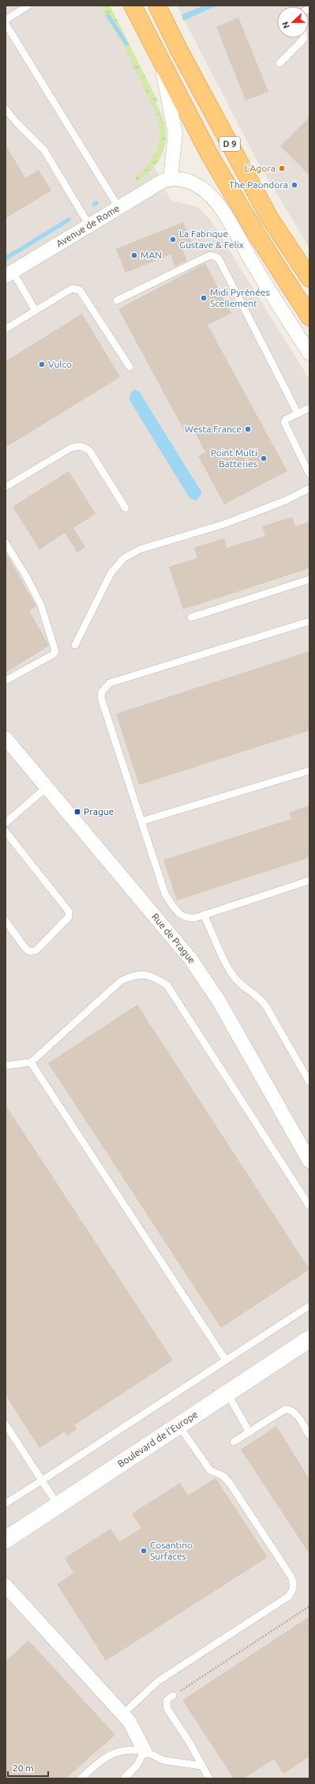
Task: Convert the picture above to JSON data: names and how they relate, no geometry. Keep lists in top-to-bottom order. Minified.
{"streets":{"highway":["D 9"],"street":["Avenue de Rome","Rue de Prague","Boulevard de l'Europe"]},"places":{"other":["L'Agora","The Paondora","La Fabrique Gustave & Felix","MAN","Midi Pyrénées Scellement","Vulco","Westa France","Point Multi Batteries","Cosantino Surfaces"],"transit":["Prague"]},"scale_bar":"20 m","north":"left"}
